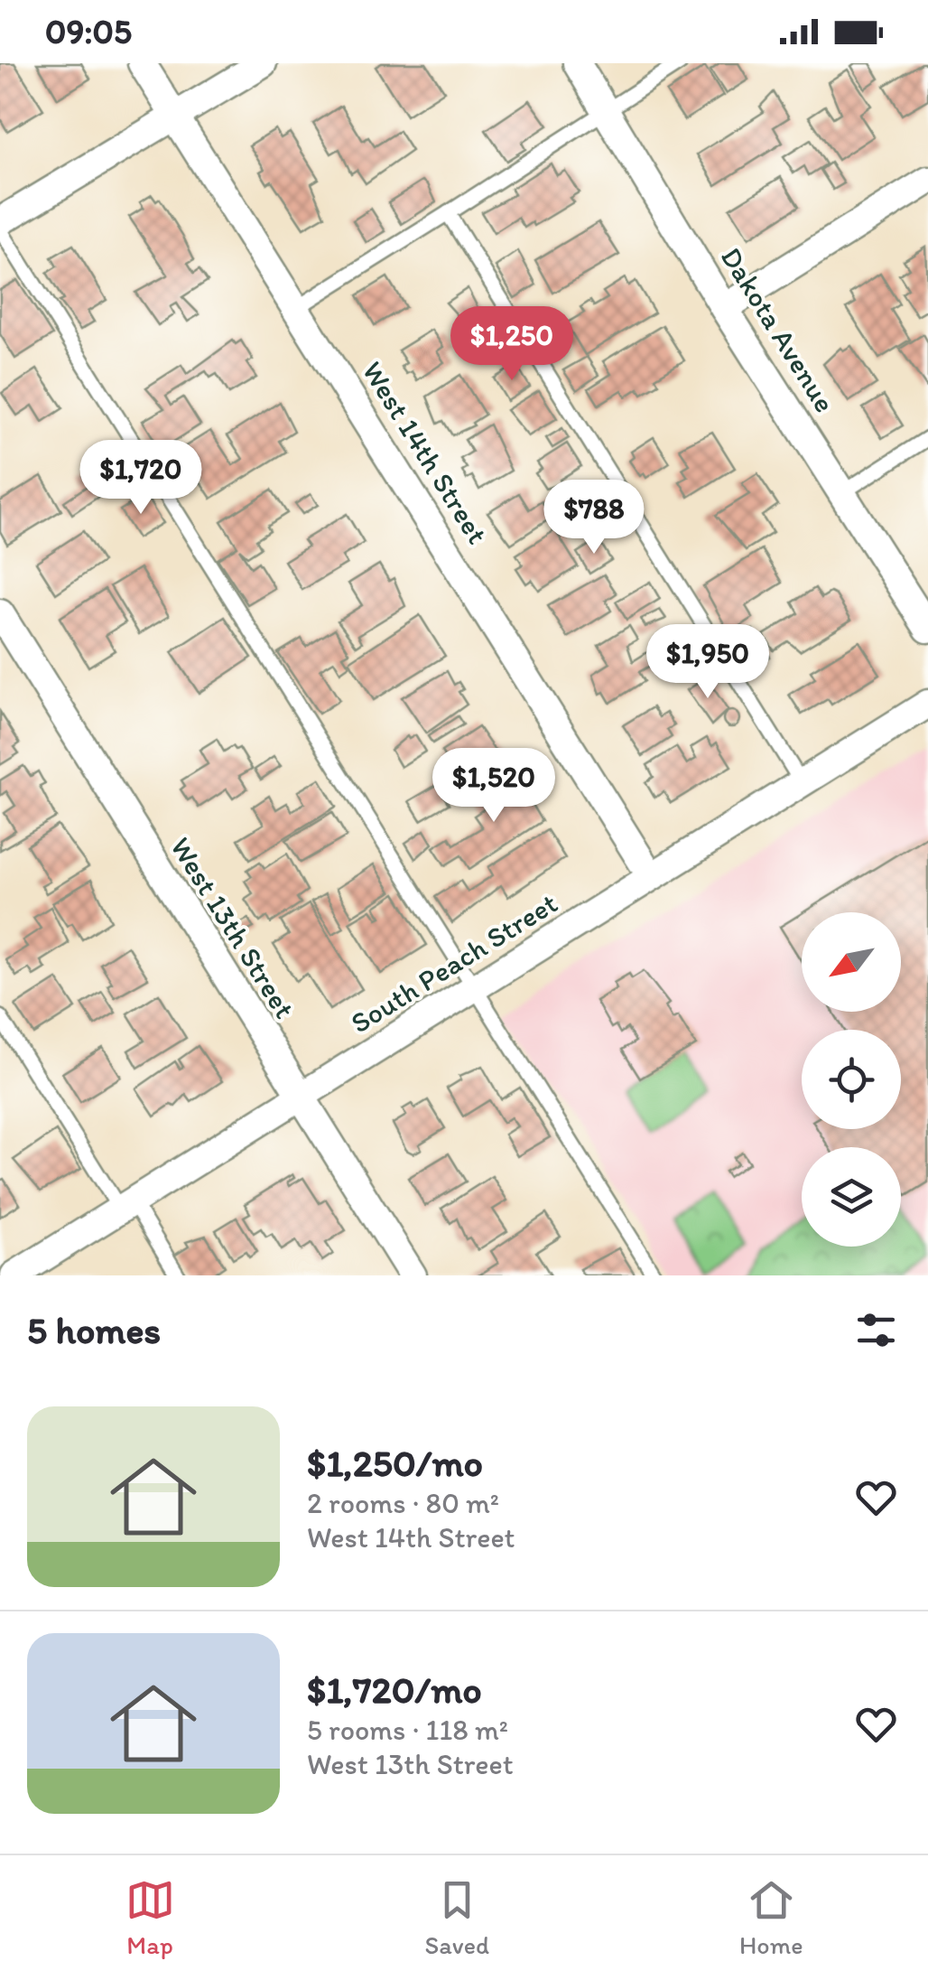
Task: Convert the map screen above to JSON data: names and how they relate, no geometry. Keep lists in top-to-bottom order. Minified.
{"streets":{"street":["Dakota Avenue","West 14th Street","West 13th Street","South Peach Street"]},"crossings":[["West 14th Street","South Peach Street"],["West 13th Street","South Peach Street"]],"north":"bottom left","page":{"status":"09:05","price":["$1,250","$1,720","$788","$1,950","$1,520"],"heading":"5 homes","list":[{"name":"$1,250/mo","note":"2 rooms · 80 m² · West 14th Street"},{"name":"$1,720/mo","note":"5 rooms · 118 m² · West 13th Street"}],"tabs":["Map","Saved","Home"]}}
